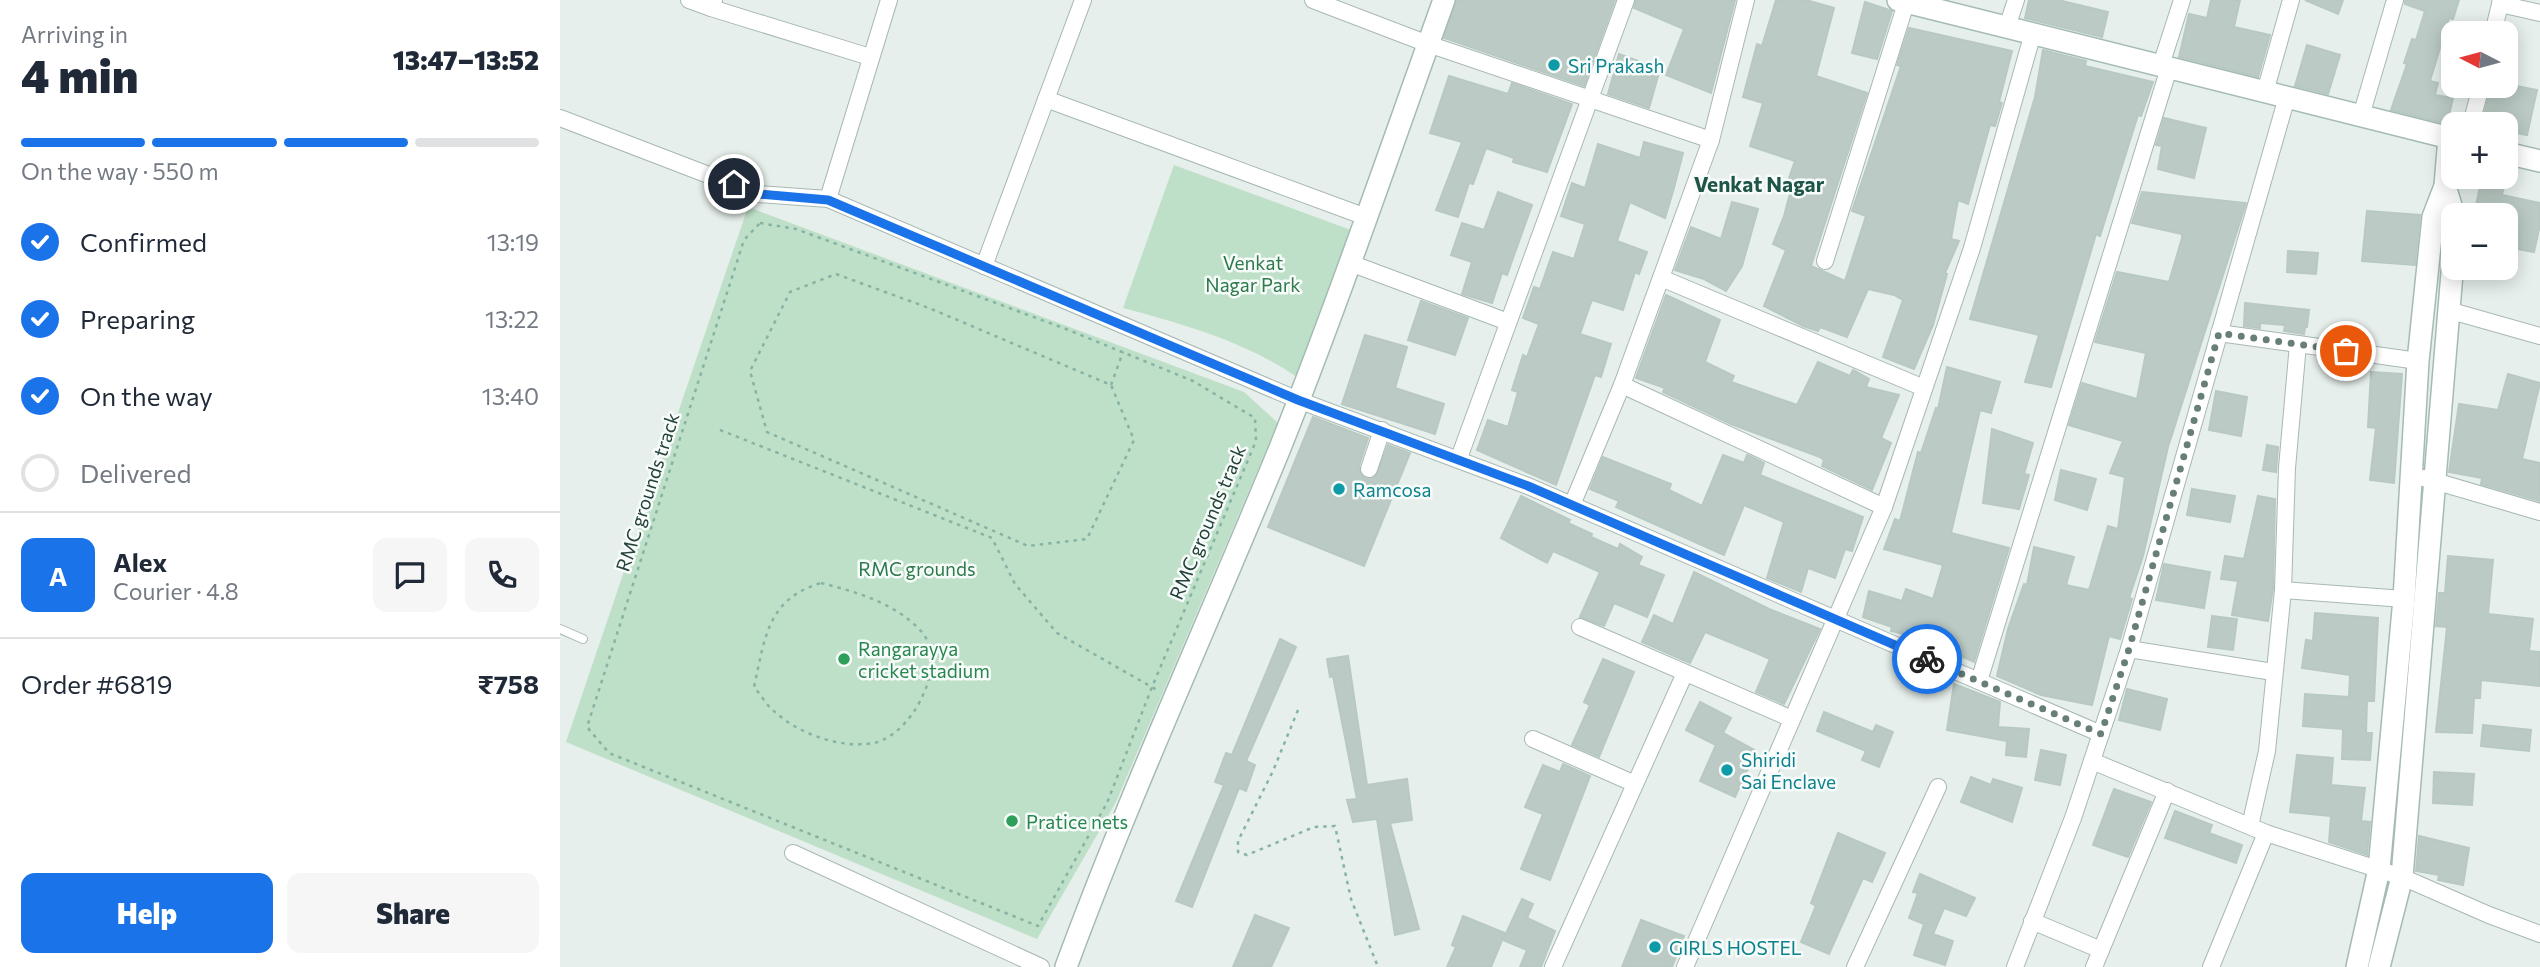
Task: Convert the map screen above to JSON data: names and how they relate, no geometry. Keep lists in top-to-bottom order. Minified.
{"streets":{"path":["RMC grounds track"]},"districts":["Venkat Nagar"],"parks":["Venkat Nagar Park","RMC grounds"],"places":["Sri Prakash","Ramcosa","Rangarayya cricket stadium","Shiridi Sai Enclave","Pratice nets","GIRLS HOSTEL"],"north":"left","page":{"heading":["4 min","Arriving in","13:47–13:52"],"panel":["Alex","Courier · 4.8","Order #6819","₹758"],"map_buttons":["+","−"],"bar":"On the way · 550 m","list":[["Confirmed","13:19"],["Preparing","13:22"],["On the way","13:40"],"Delivered"],"round":"A","buttons":["Help","Share"]}}
